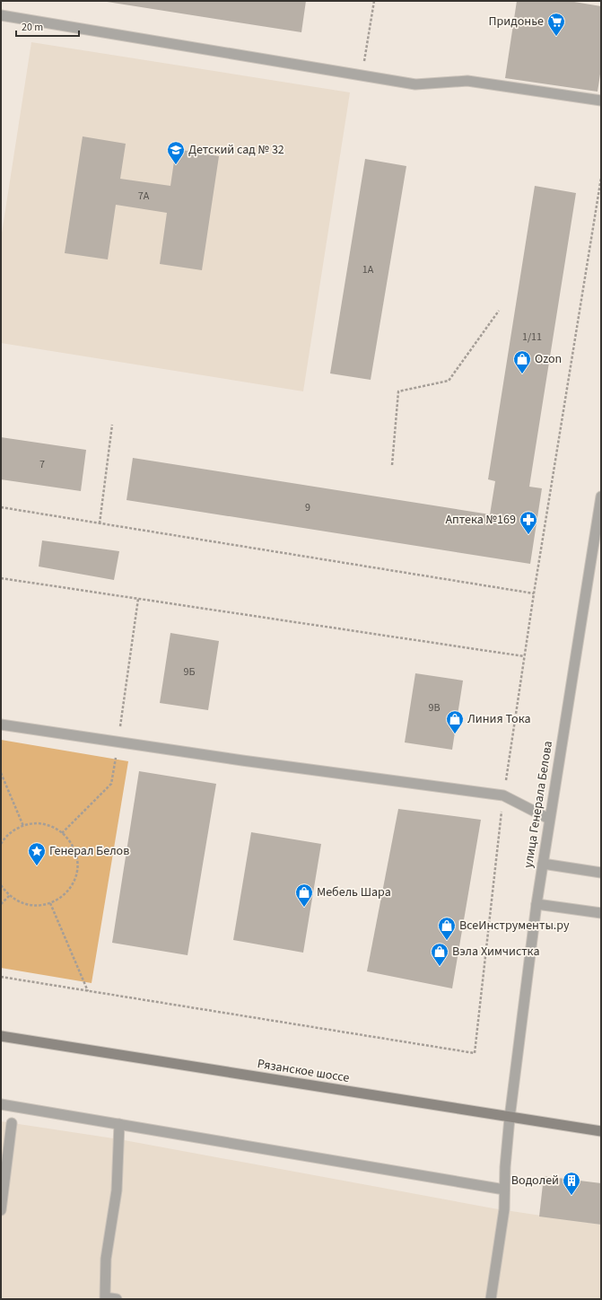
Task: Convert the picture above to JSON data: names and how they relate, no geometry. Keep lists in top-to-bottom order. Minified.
{"streets":{"main road":["Рязанское шоссе"],"street":["улица Генерала Белова"]},"crossings":[["улица Генерала Белова","Рязанское шоссе"]],"places":{"supermarket":["Придонье"],"school or university":["Детский сад № 32"],"shop":["Ozon","Линия Тока","Мебель Шара","ВсеИнструменты.ру","Вэла Химчистка"],"pharmacy":["Аптека №169"],"place":["Генерал Белов"],"building":["Водолей"]},"house_numbers":["7А","1А","1/11","7","9","9Б","9В"],"scale_bar":"20 m"}
